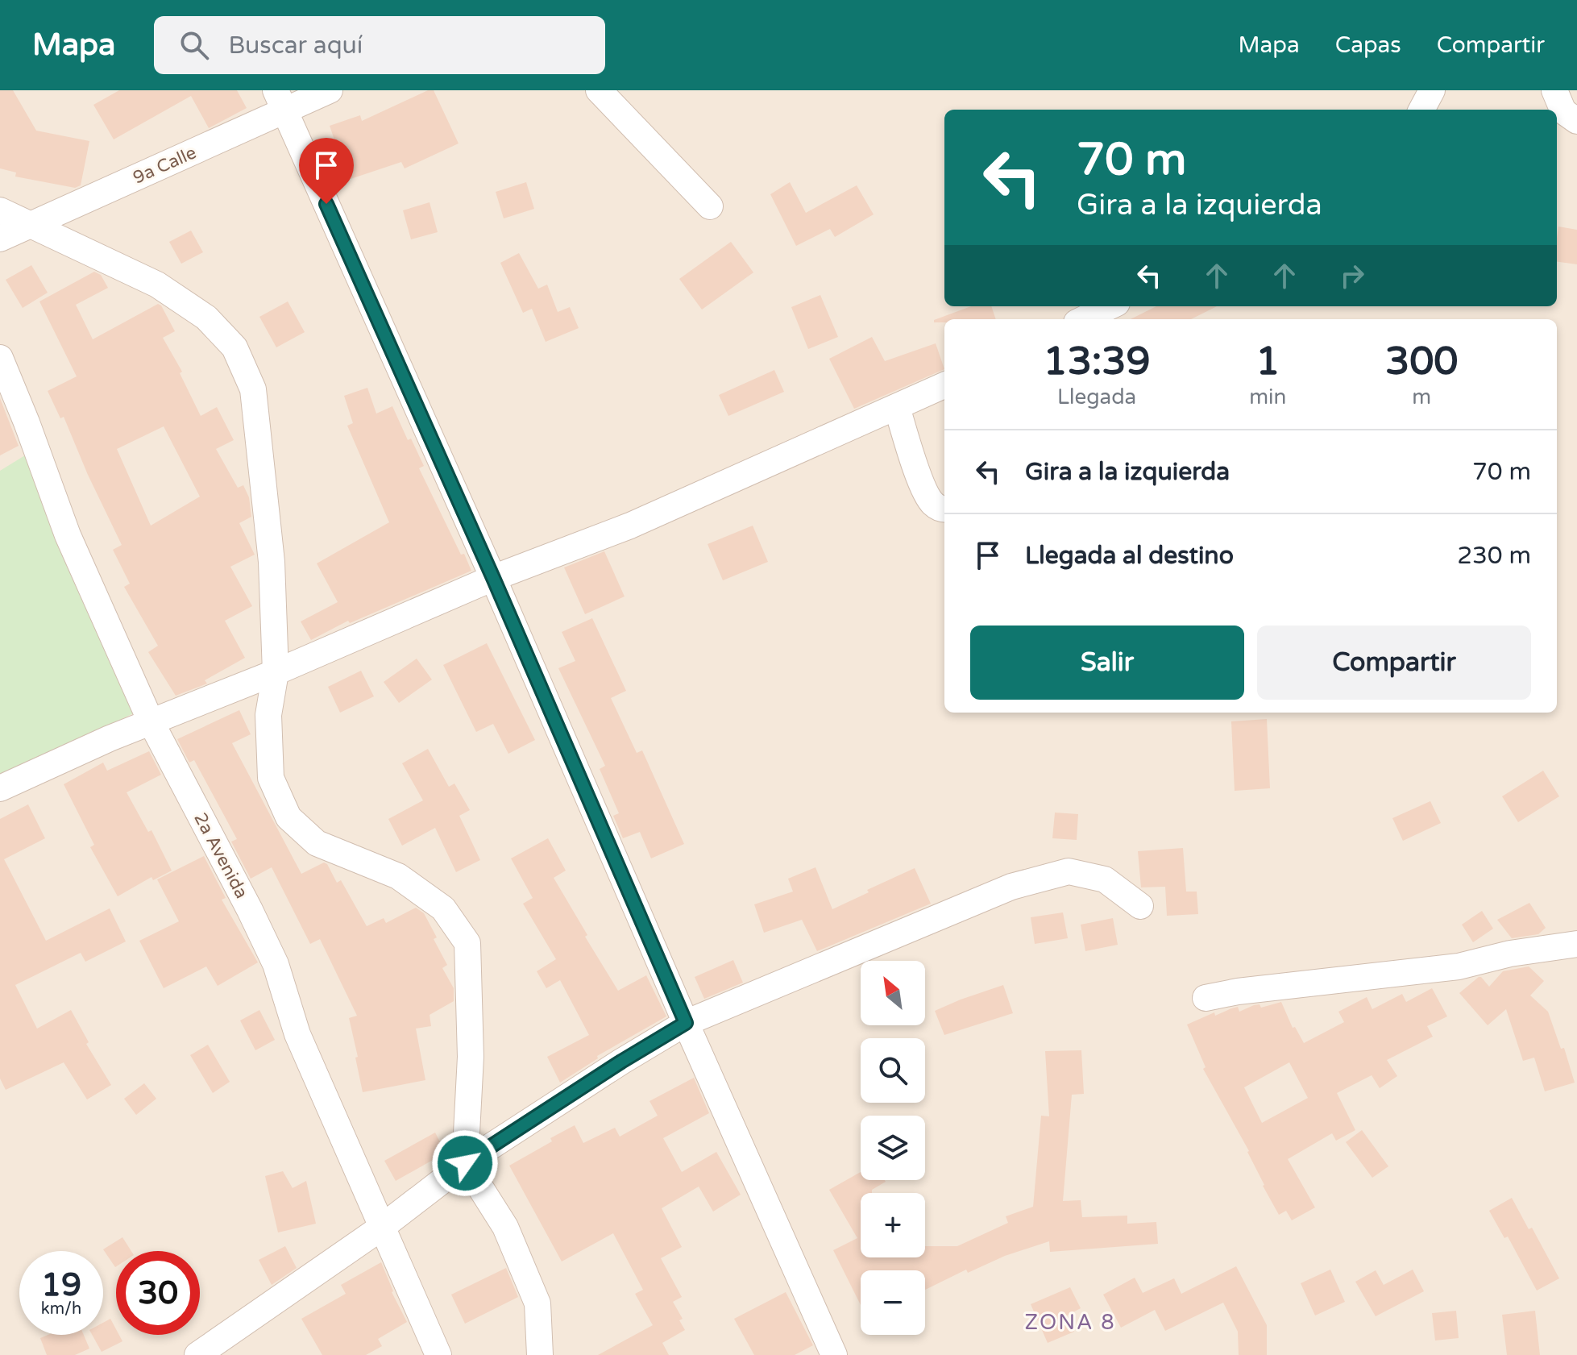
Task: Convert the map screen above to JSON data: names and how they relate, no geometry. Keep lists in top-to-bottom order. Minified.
{"streets":{"street":["9a Calle","2a Avenida"]},"districts":["ZONA 8"],"north":"top left","page":{"header":"Mapa","search":"Buscar aquí","nav":["Mapa","Capas","Compartir"],"turn":["70 m","Gira a la izquierda"],"eta":["13:39","Llegada","1","min","300","m"],"list":[{"name":"Gira a la izquierda","value":"70 m"},{"name":"Llegada al destino","value":"230 m"}],"buttons":["Salir","Compartir"],"map_buttons":["+","−"],"speed":"19 km/h","limit":"30"}}
